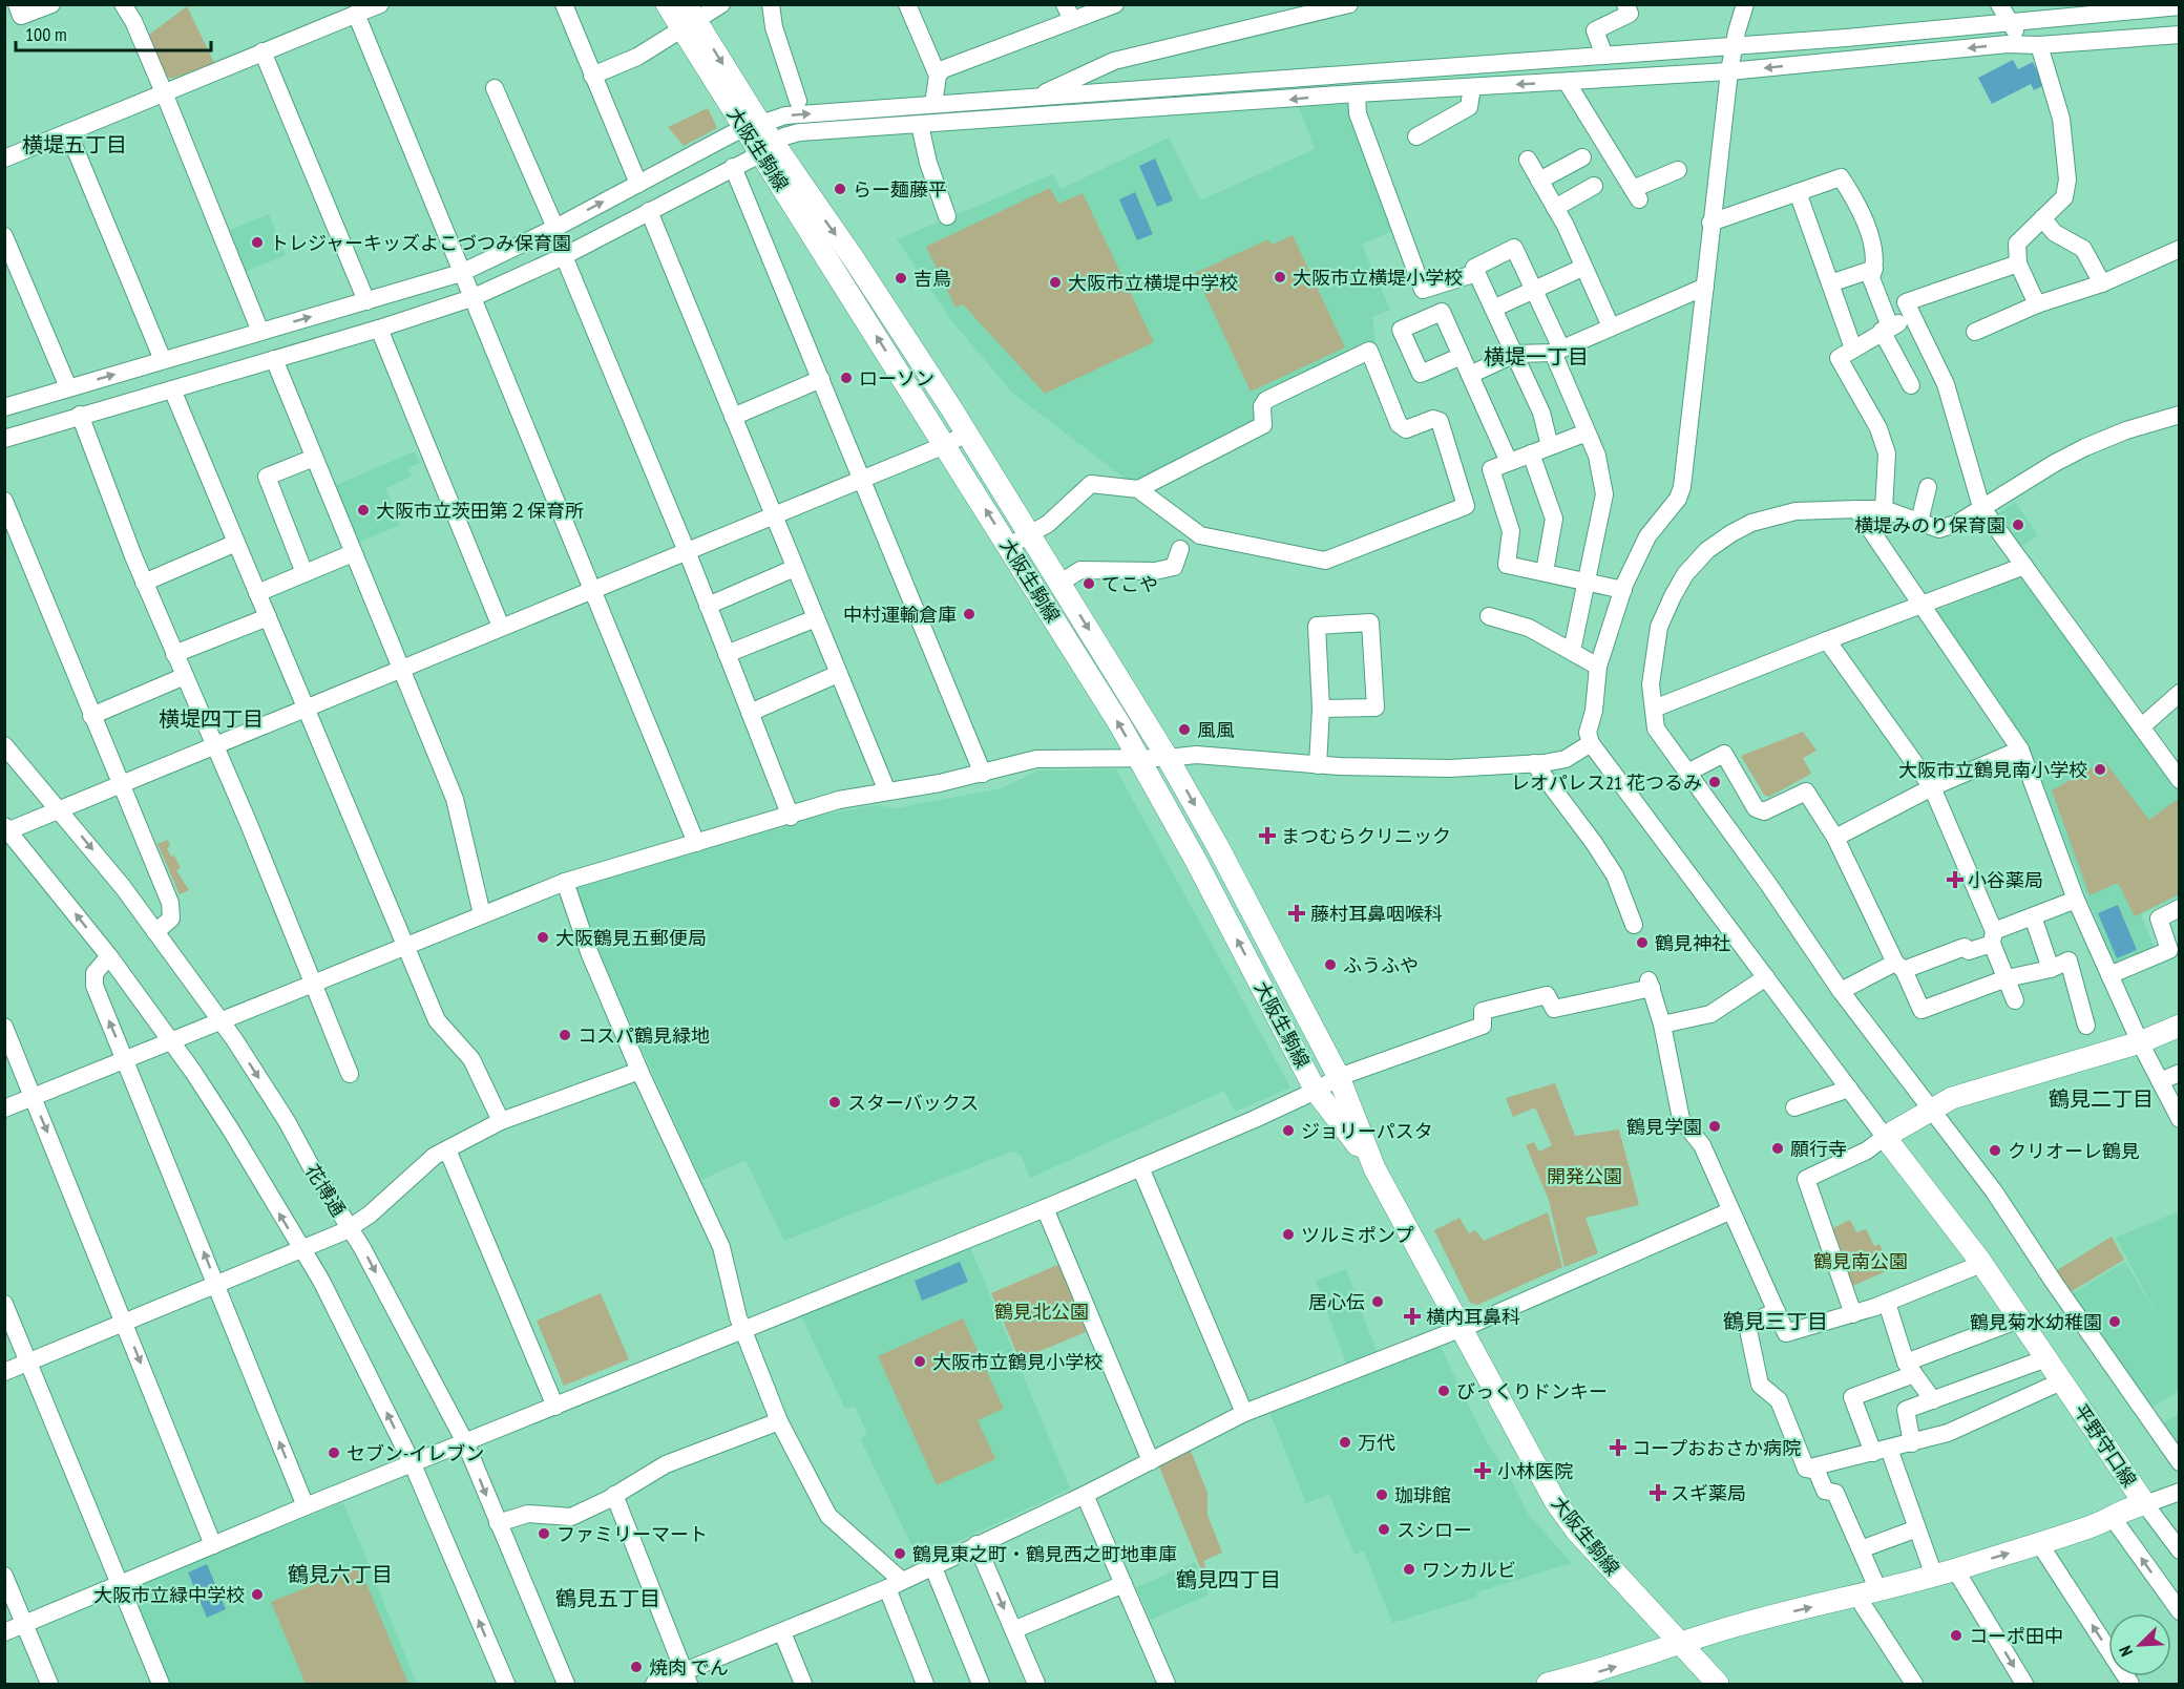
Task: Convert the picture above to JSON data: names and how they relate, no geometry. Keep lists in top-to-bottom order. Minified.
{"streets":{"main road":["大阪生駒線","平野守口線"],"street":["花博通"]},"crossings":[["大阪生駒線","平野守口線"]],"one_way":["平野守口線"],"districts":["横堤五丁目","横堤一丁目","横堤四丁目","鶴見二丁目","鶴見三丁目","鶴見六丁目","鶴見四丁目","鶴見五丁目"],"parks":["開発公園","鶴見南公園","鶴見北公園"],"places":{"other":["らー麺藤平","トレジャーキッズよこづつみ保育園","大阪市立横堤小学校","吉鳥","大阪市立横堤中学校","ローソン","大阪市立茨田第２保育所","横堤みのり保育園","てこや","中村運輸倉庫","風風","大阪市立鶴見南小学校","レオパレス21 花つるみ","大阪鶴見五郵便局","鶴見神社","ふうふや","コスパ鶴見緑地","スターバックス","鶴見学園","ジョリーパスタ","願行寺","クリオーレ鶴見","ツルミポンプ","居心伝","鶴見菊水幼稚園","大阪市立鶴見小学校","びっくりドンキー","万代","セブン-イレブン","珈琲館","スシロー","ファミリーマート","鶴見東之町・鶴見西之町地車庫","ワンカルビ","大阪市立緑中学校","コーポ田中","焼肉 でん"],"health":["まつむらクリニック","小谷薬局","藤村耳鼻咽喉科","横内耳鼻科","コープおおさか病院","小林医院","スギ薬局"]},"scale_bar":"100 m","north":"bottom left"}
